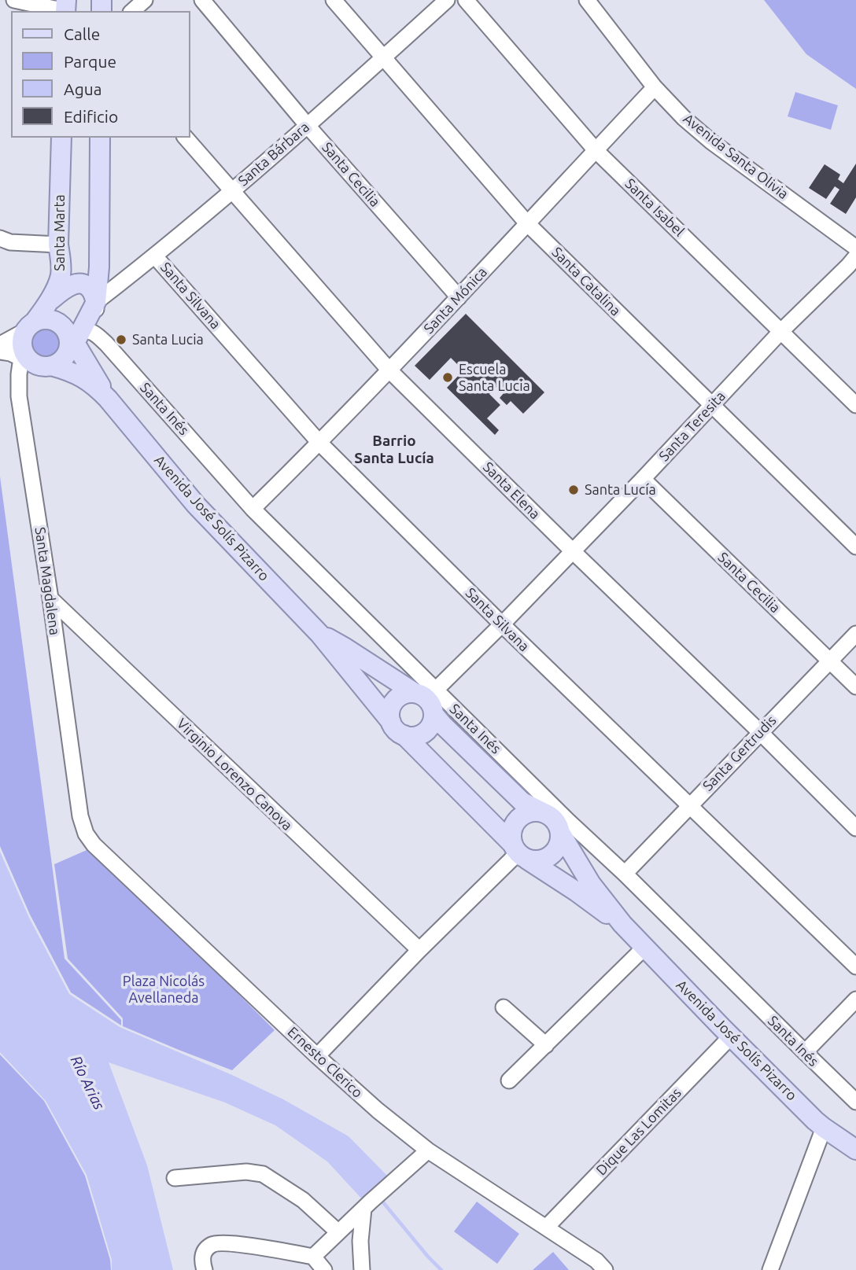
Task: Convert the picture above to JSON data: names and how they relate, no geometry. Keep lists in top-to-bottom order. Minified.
{"streets":{"main road":["Santa Marta","Avenida José Solís Pizarro"],"street":["Santa Bárbara","Avenida Santa Olivia","Santa Cecilia","Santa Isabel","Santa Catalina","Santa Silvana","Santa Mónica","Santa Inés","Santa Teresita","Santa Elena","Santa Magdalena","Santa Gertrudis","Virginio Lorenzo Canova","Ernesto Clerico","Dique Las Lomitas"]},"crossings":[["Santa Bárbara","Santa Cecilia"],["Santa Bárbara","Santa Catalina"],["Santa Bárbara","Santa Silvana"],["Santa Bárbara","Santa Inés"],["Santa Bárbara","Santa Elena"],["Avenida Santa Olivia","Santa Mónica"],["Santa Cecilia","Santa Mónica"],["Santa Cecilia","Santa Teresita"],["Santa Cecilia","Santa Gertrudis"],["Santa Isabel","Santa Mónica"],["Santa Isabel","Santa Teresita"],["Santa Marta","Avenida José Solís Pizarro"],["Santa Marta","Santa Magdalena"],["Santa Catalina","Santa Mónica"],["Santa Catalina","Santa Teresita"],["Santa Silvana","Santa Mónica"],["Santa Silvana","Santa Teresita"],["Santa Silvana","Santa Gertrudis"],["Santa Mónica","Santa Inés"],["Santa Mónica","Santa Elena"],["Santa Inés","Santa Teresita"],["Santa Inés","Avenida José Solís Pizarro"],["Santa Inés","Santa Gertrudis"],["Santa Teresita","Santa Elena"],["Santa Teresita","Avenida José Solís Pizarro"],["Santa Elena","Santa Gertrudis"],["Avenida José Solís Pizarro","Santa Magdalena"],["Avenida José Solís Pizarro","Dique Las Lomitas"],["Santa Magdalena","Virginio Lorenzo Canova"],["Santa Magdalena","Ernesto Clerico"],["Ernesto Clerico","Dique Las Lomitas"]],"districts":["Barrio Santa Lucía"],"water":["Río Arias"],"parks":["Plaza Nicolás Avellaneda"],"places":["Santa Lucia","Escuela Santa Lucia","Santa Lucía"],"legend":["Calle","Parque","Agua","Edificio"]}
